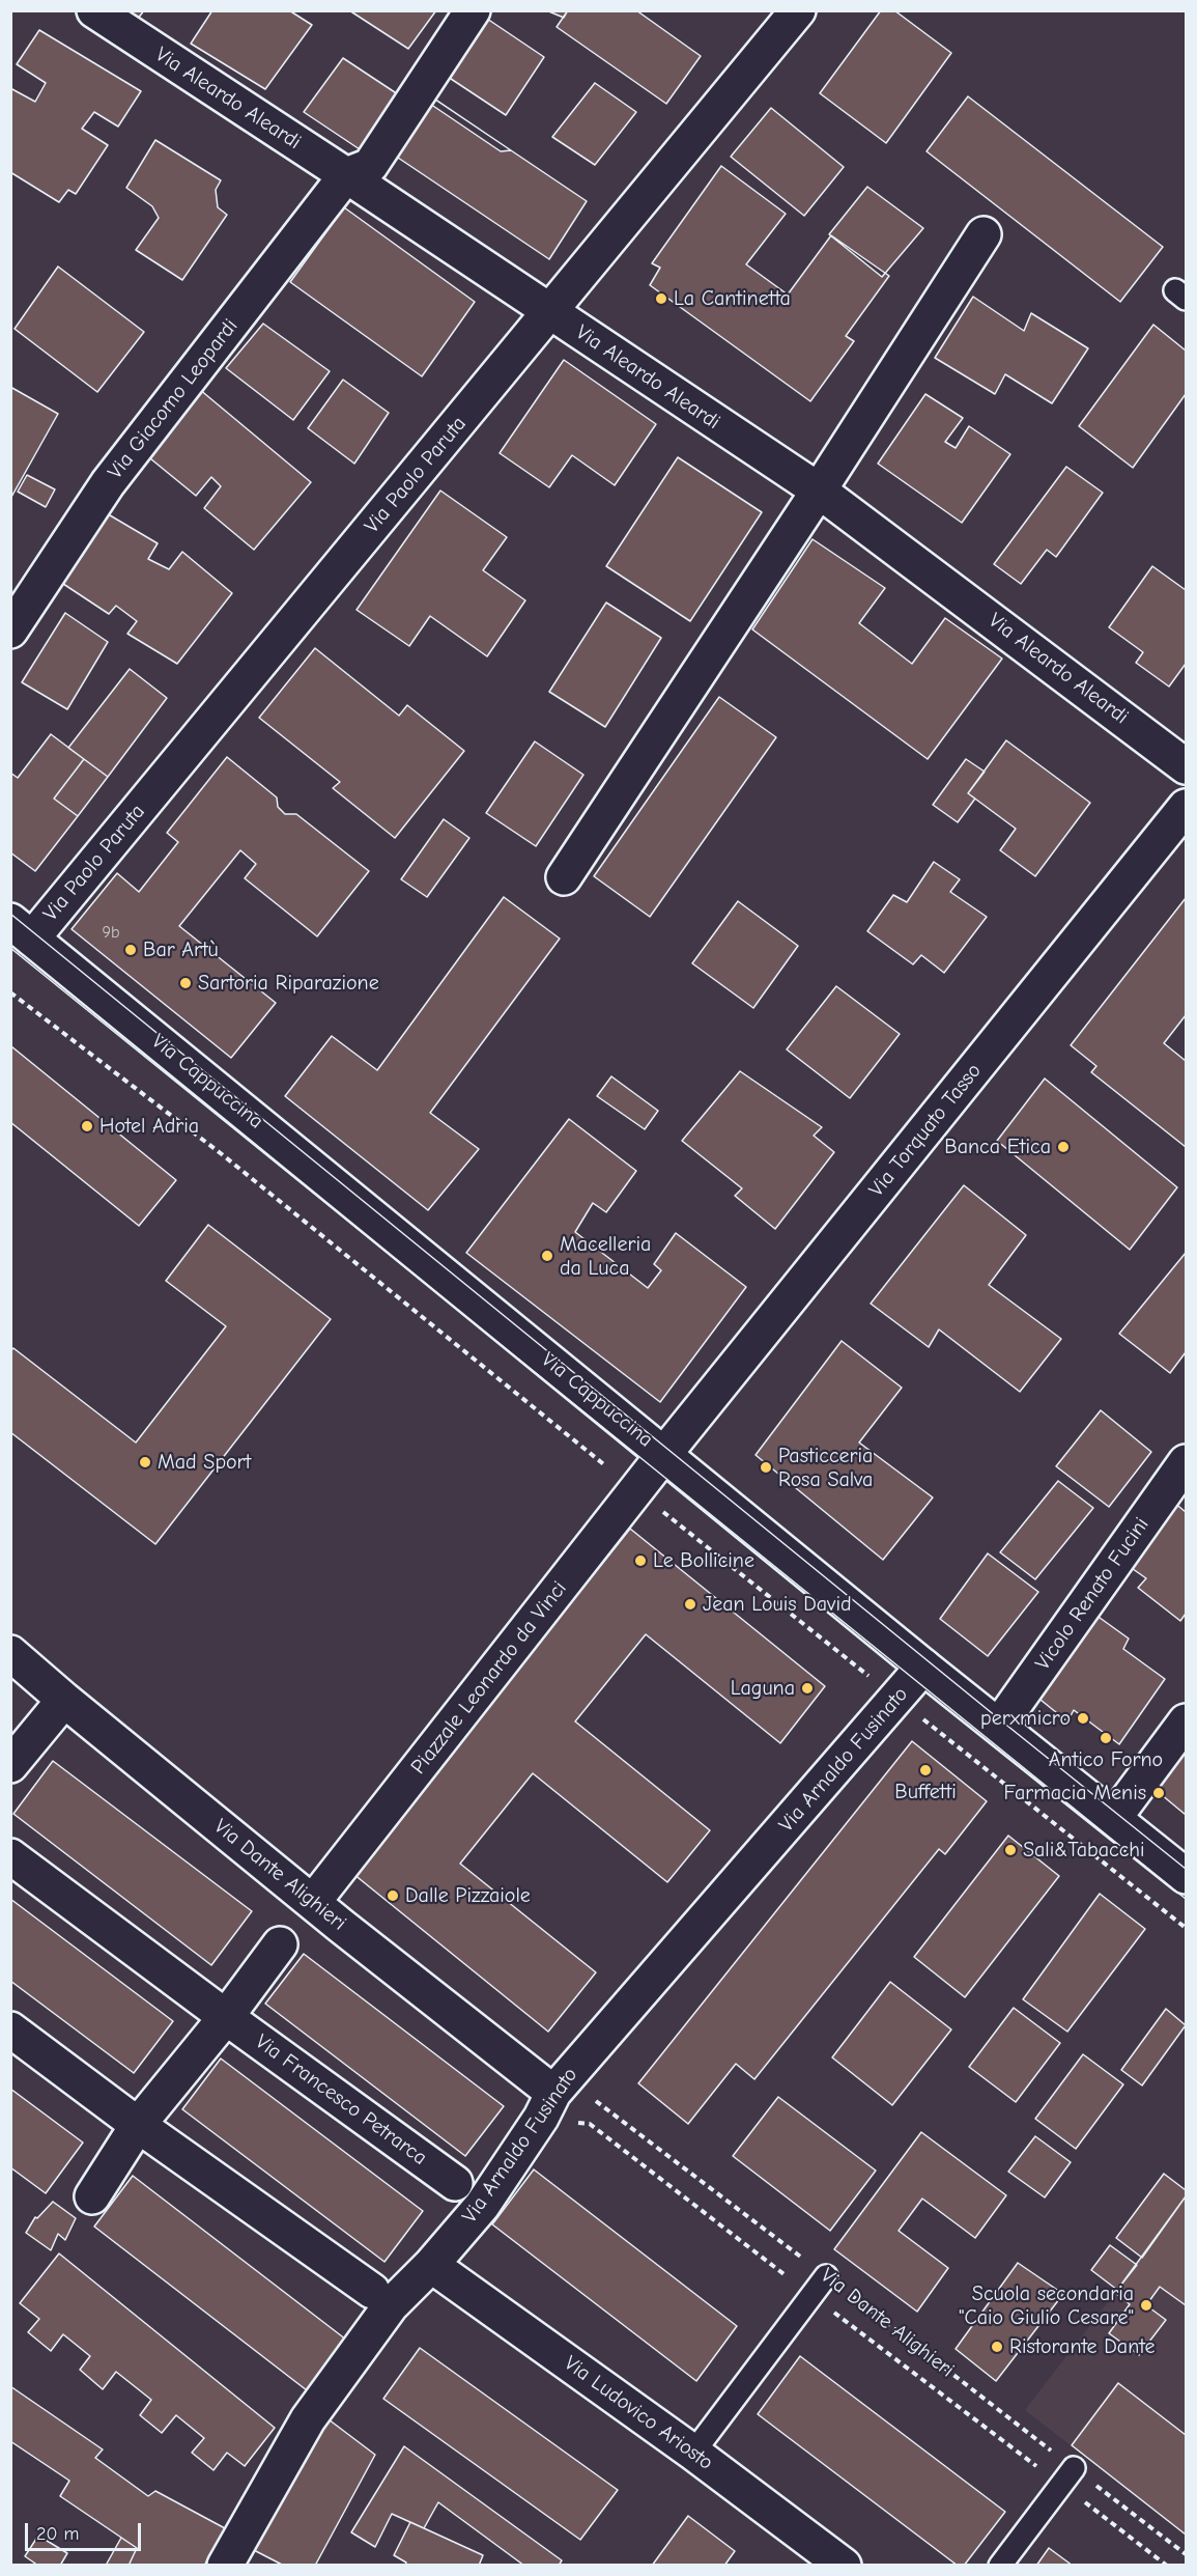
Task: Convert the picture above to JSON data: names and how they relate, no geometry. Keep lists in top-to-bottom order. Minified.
{"streets":{"street":["Via Aleardo Aleardi","Via Giacomo Leopardi","Via Paolo Paruta","Via Cappuccina","Via Torquato Tasso","Vicolo Renato Fucini","Piazzale Leonardo da Vinci","Via Arnaldo Fusinato","Via Dante Alighieri","Via Francesco Petrarca","Via Ludovico Ariosto"]},"crossings":[["Via Aleardo Aleardi","Via Giacomo Leopardi"],["Via Aleardo Aleardi","Via Paolo Paruta"],["Via Paolo Paruta","Via Cappuccina"],["Via Cappuccina","Via Torquato Tasso"],["Via Cappuccina","Vicolo Renato Fucini"],["Via Cappuccina","Piazzale Leonardo da Vinci"],["Via Cappuccina","Via Arnaldo Fusinato"],["Via Torquato Tasso","Piazzale Leonardo da Vinci"],["Piazzale Leonardo da Vinci","Via Dante Alighieri"],["Via Arnaldo Fusinato","Via Dante Alighieri"],["Via Arnaldo Fusinato","Via Ludovico Ariosto"]],"places":["La Cantinetta","Bar Artù","Sartoria Riparazione","Hotel Adria","Banca Etica","Macelleria da Luca","Mad Sport","Pasticceria Rosa Salva","Le Bollicine","Jean Louis David","Laguna","perxmicro","Antico Forno","Buffetti","Farmacia Menis","Sali&Tabacchi","Dalle Pizzaiole","Scuola secondaria \"Caio Giulio Cesare\"","Ristorante Dante"],"house_numbers":["9b"],"scale_bar":"20 m"}
